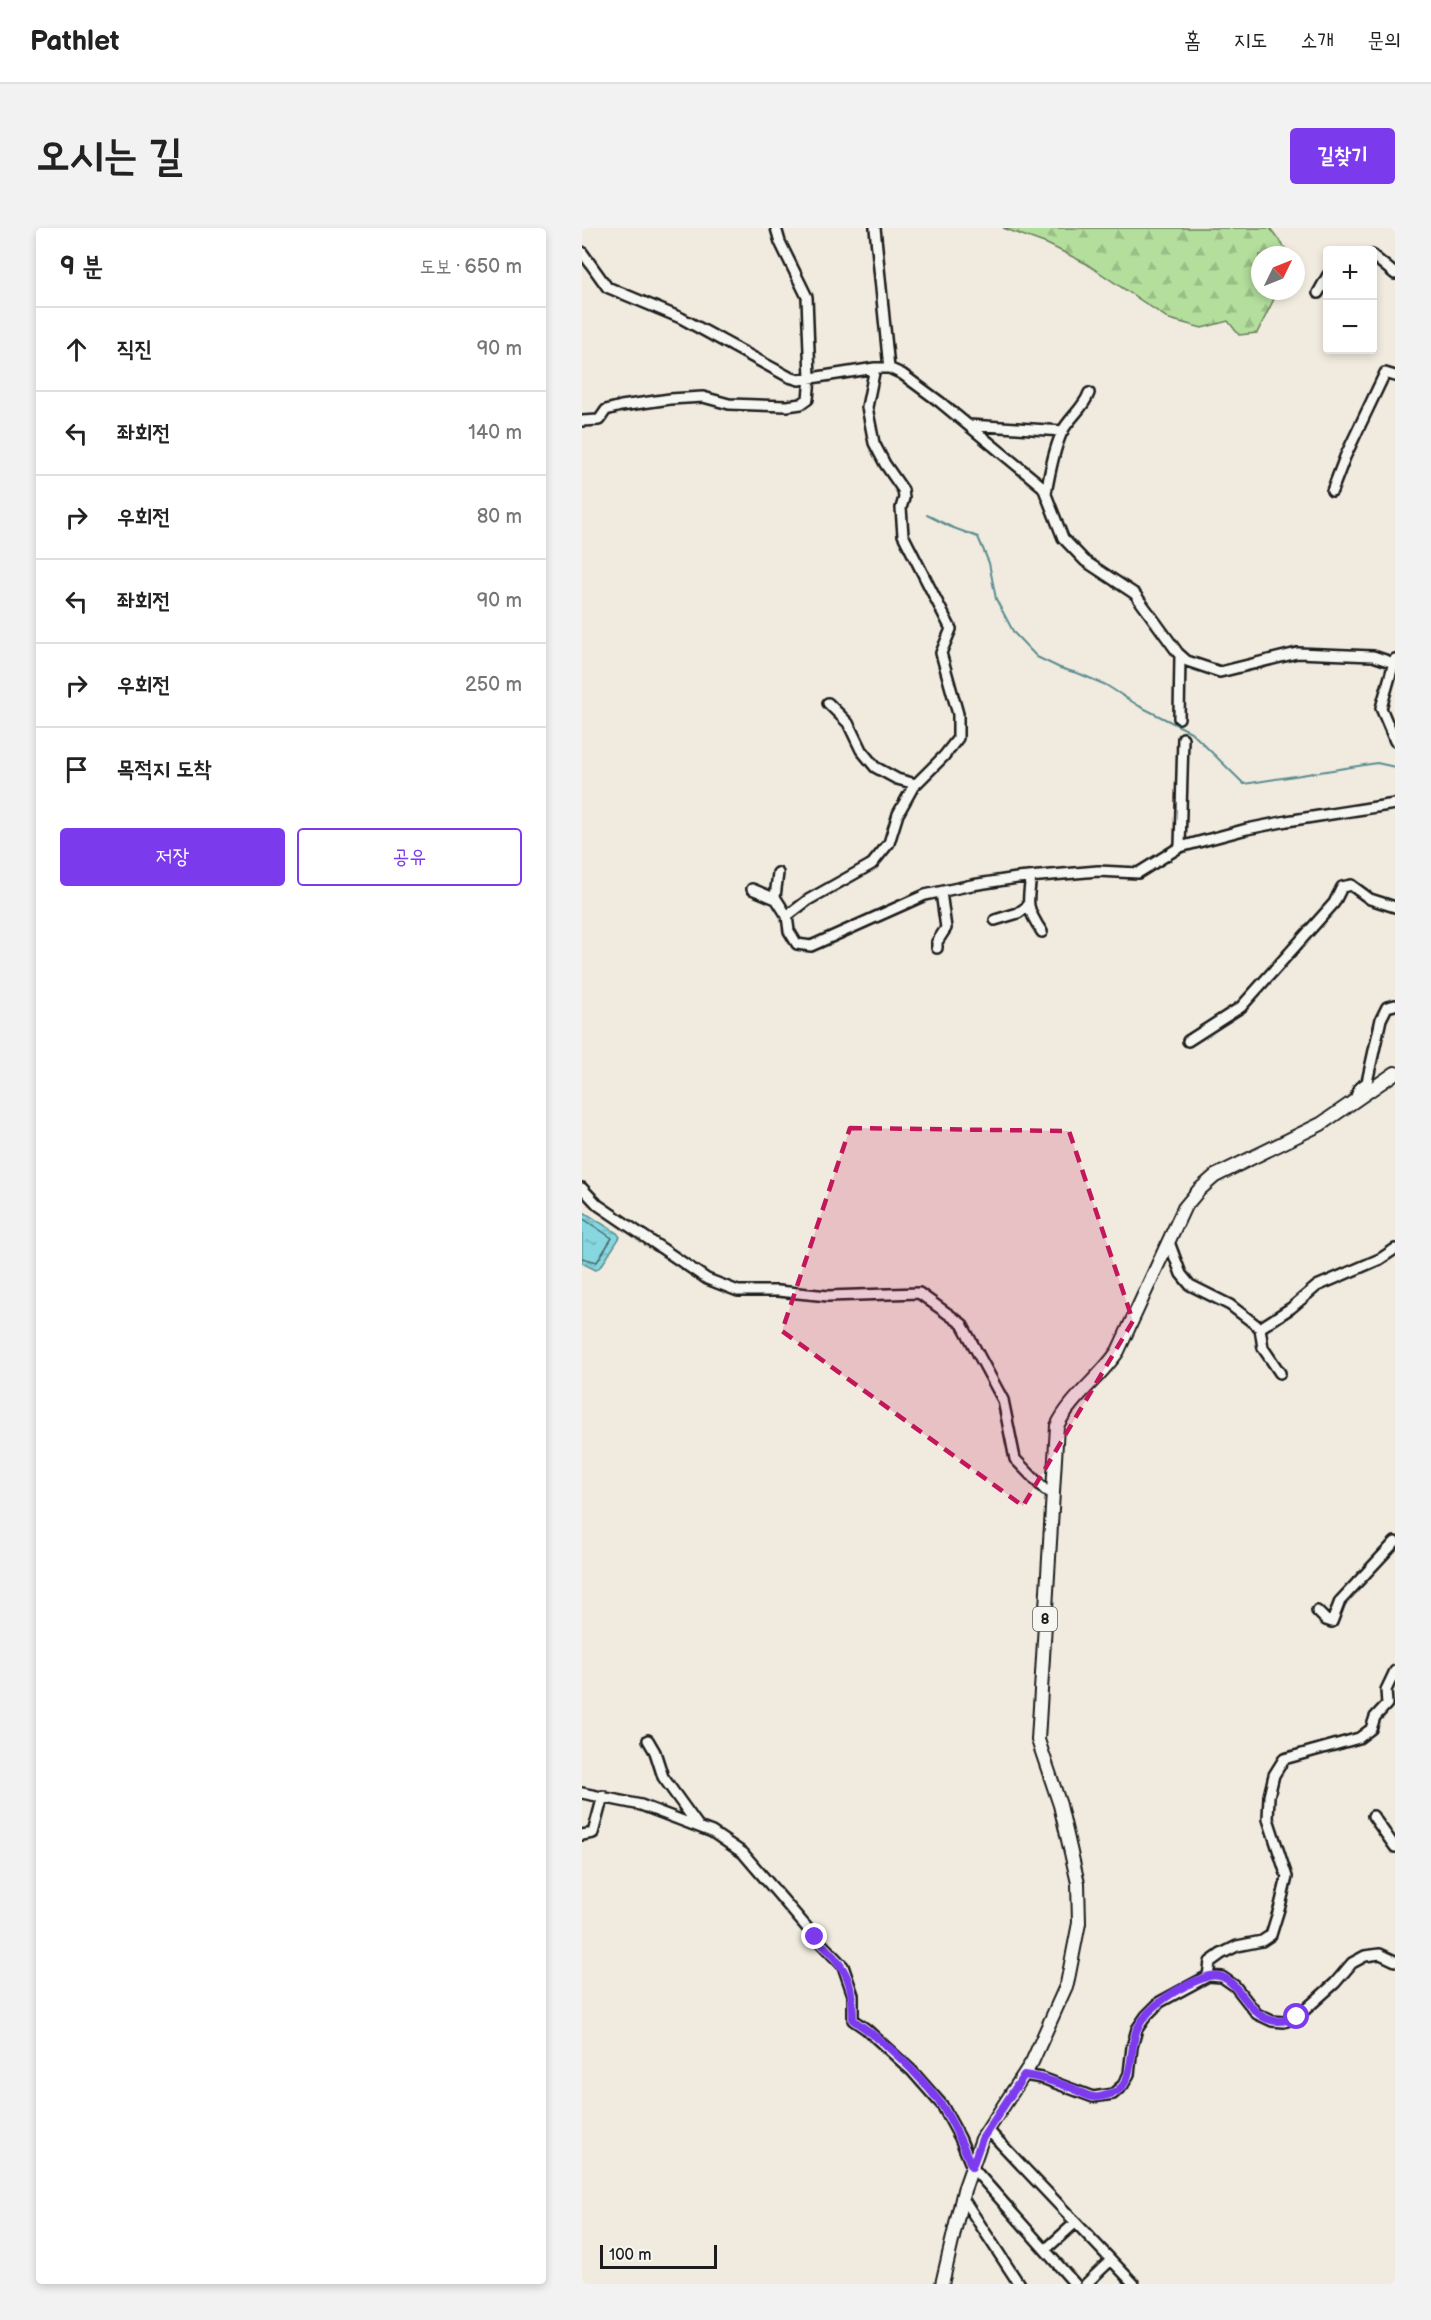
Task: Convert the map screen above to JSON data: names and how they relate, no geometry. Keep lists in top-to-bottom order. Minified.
{"streets":{"main road":["8"]},"scale_bar":"100 m","north":"top right","page":{"header":"Pathlet","nav":["홈","지도","소개","문의"],"buttons":["길찾기",["저장","공유"]],"title":"오시는 길","heading":["9 분","도보 · 650 m"],"map_buttons":["+","−"],"list":[["직진","90 m"],["좌회전","140 m"],["우회전","80 m"],["좌회전","90 m"],["우회전","250 m"],"목적지 도착"],"scale":"100 m"}}
